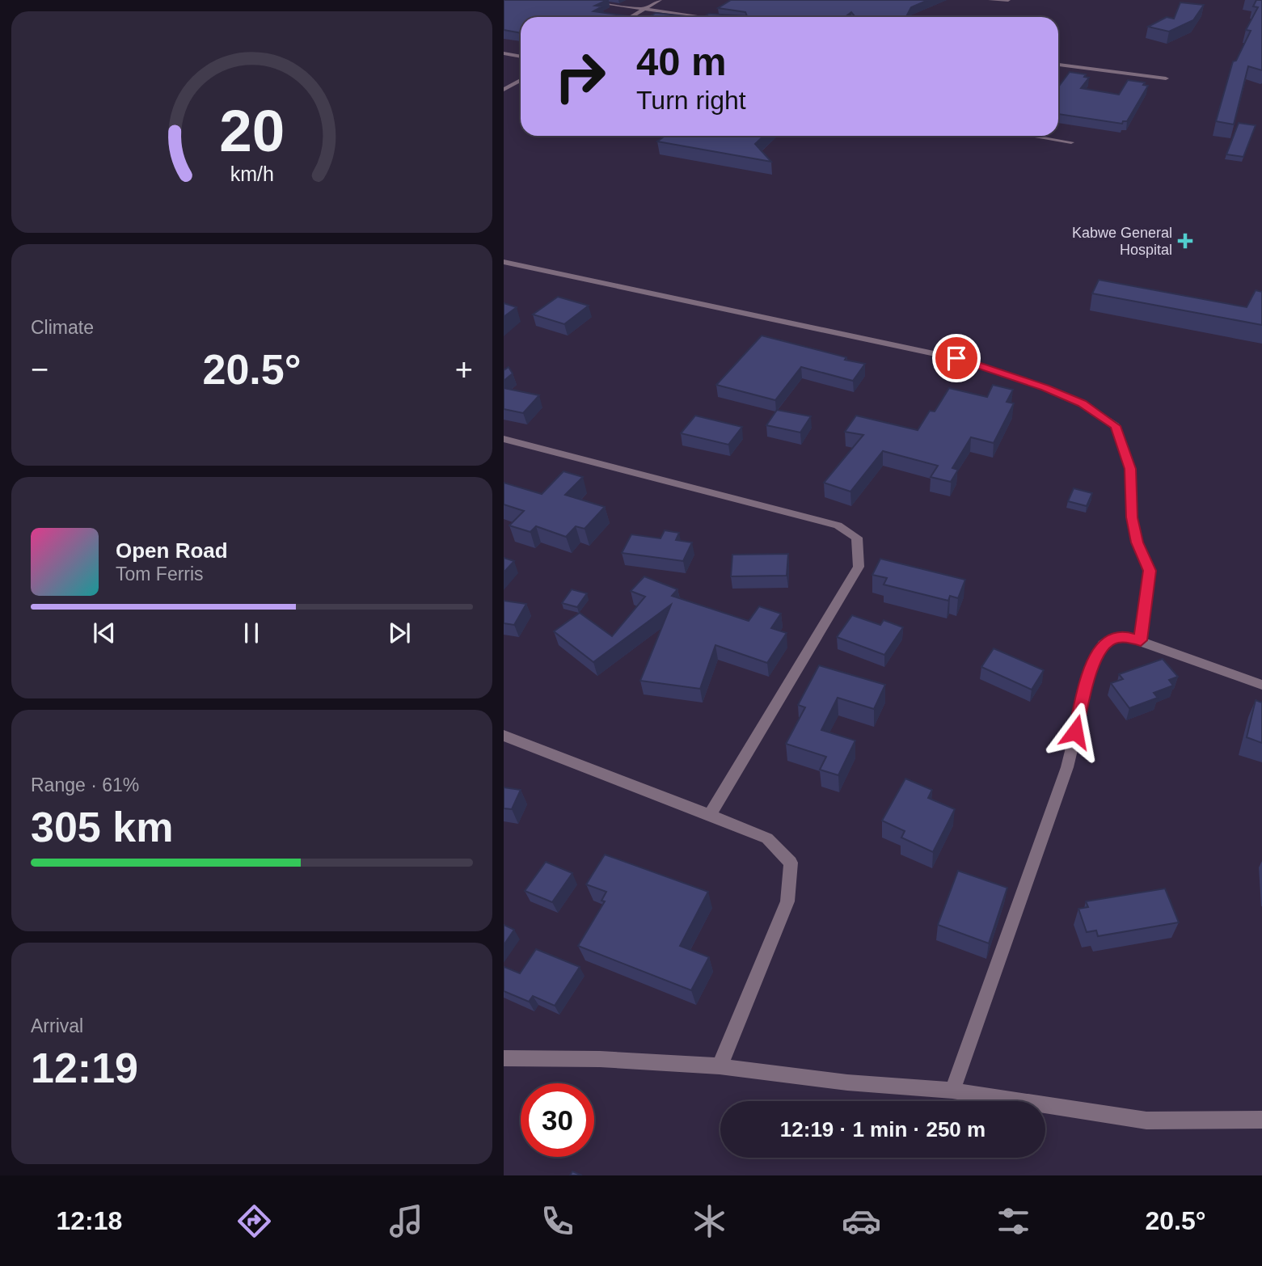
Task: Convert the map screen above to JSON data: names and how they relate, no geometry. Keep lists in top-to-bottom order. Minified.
{"places":{"health":["Kabwe General Hospital"]},"page":{"turn":["40 m","Turn right"],"tile":["Climate",["Range · 61%","305 km"],["Arrival","12:19"]],"heat":["−","20.5°","+"],"song":["Open Road","Tom Ferris"],"limit":"30","trip":"12:19 · 1 min · 250 m","tabs":["12:18","20.5°"],"gauge":["20","km/h"]}}
